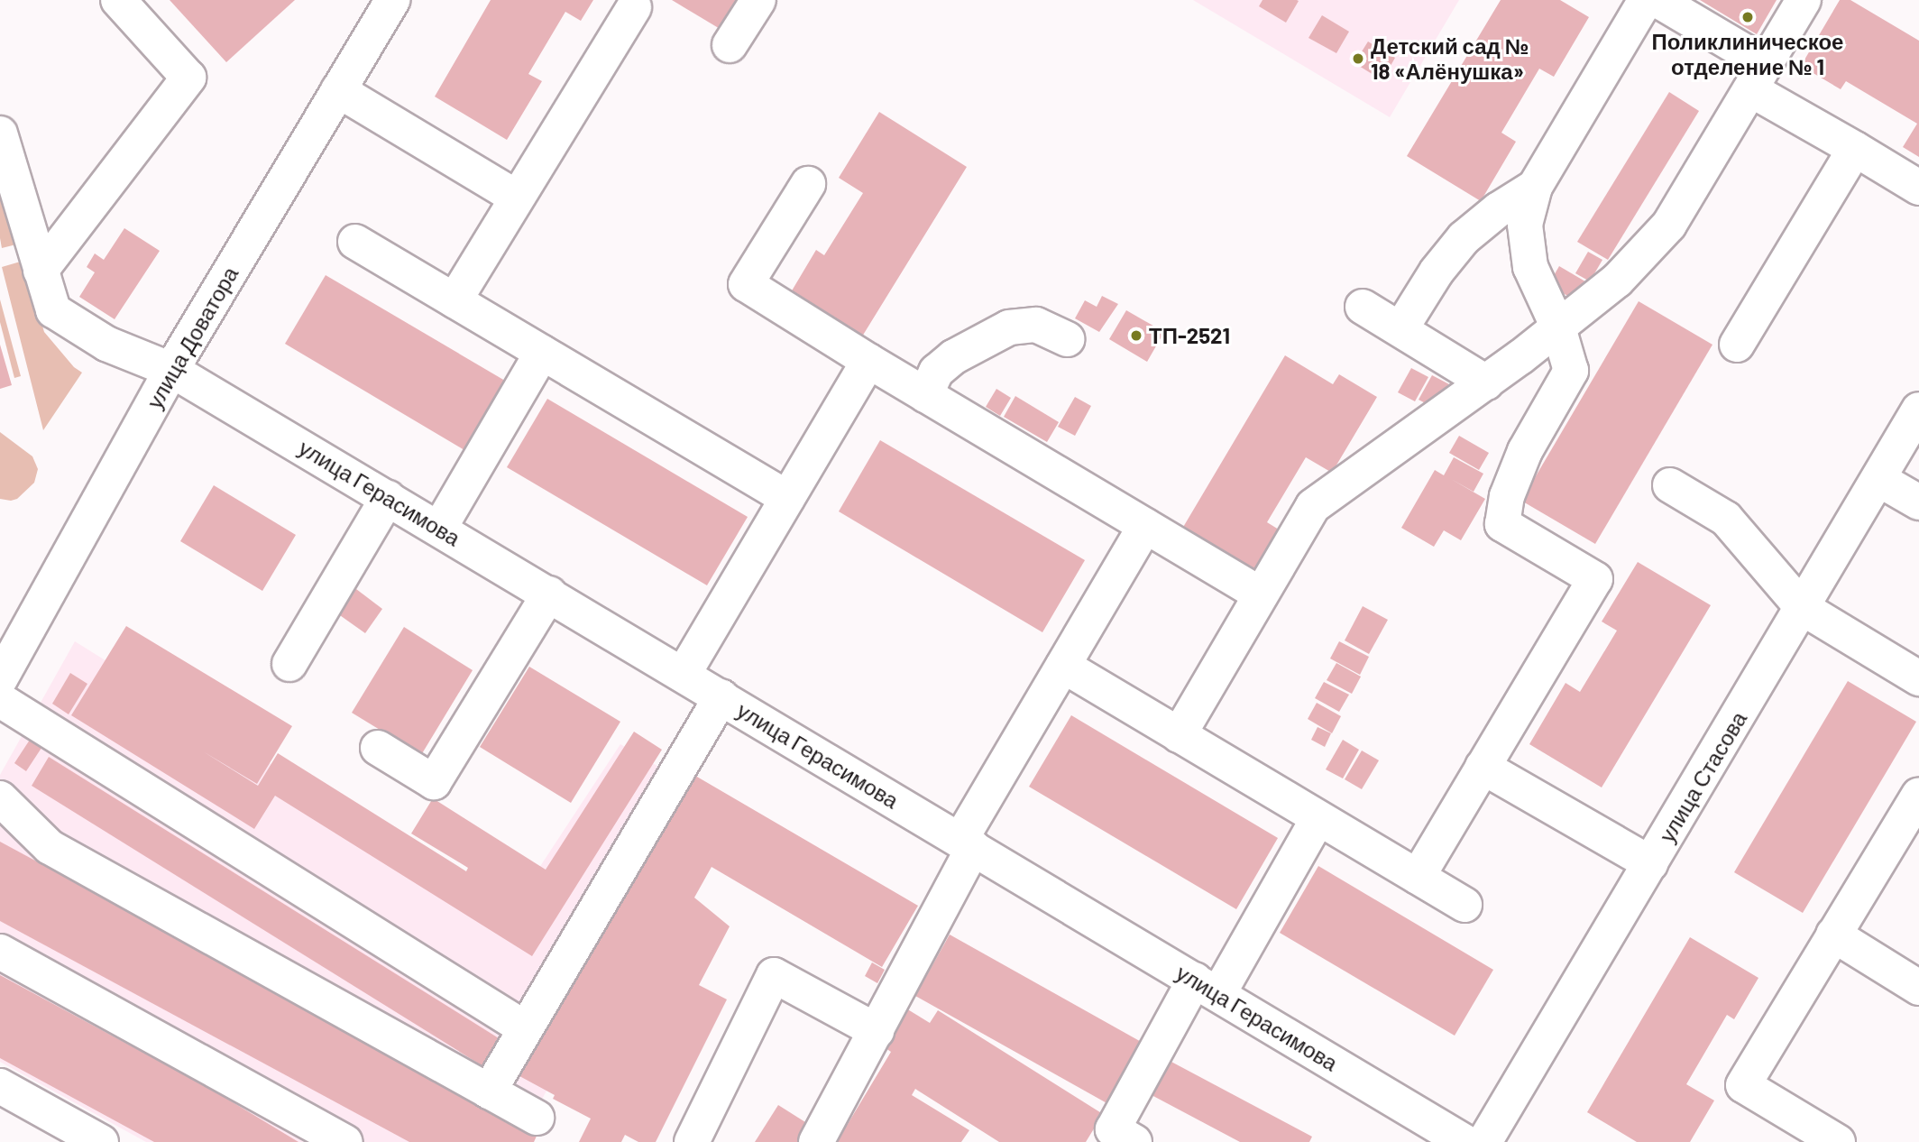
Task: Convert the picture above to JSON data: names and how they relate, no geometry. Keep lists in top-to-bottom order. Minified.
{"streets":{"street":["улица Доватора","улица Герасимова","улица Стасова"]},"crossings":[["улица Доватора","улица Герасимова"]],"places":["Поликлиническое отделение № 1","Детский сад № 18 «Алёнушка»","ТП-2521"]}
